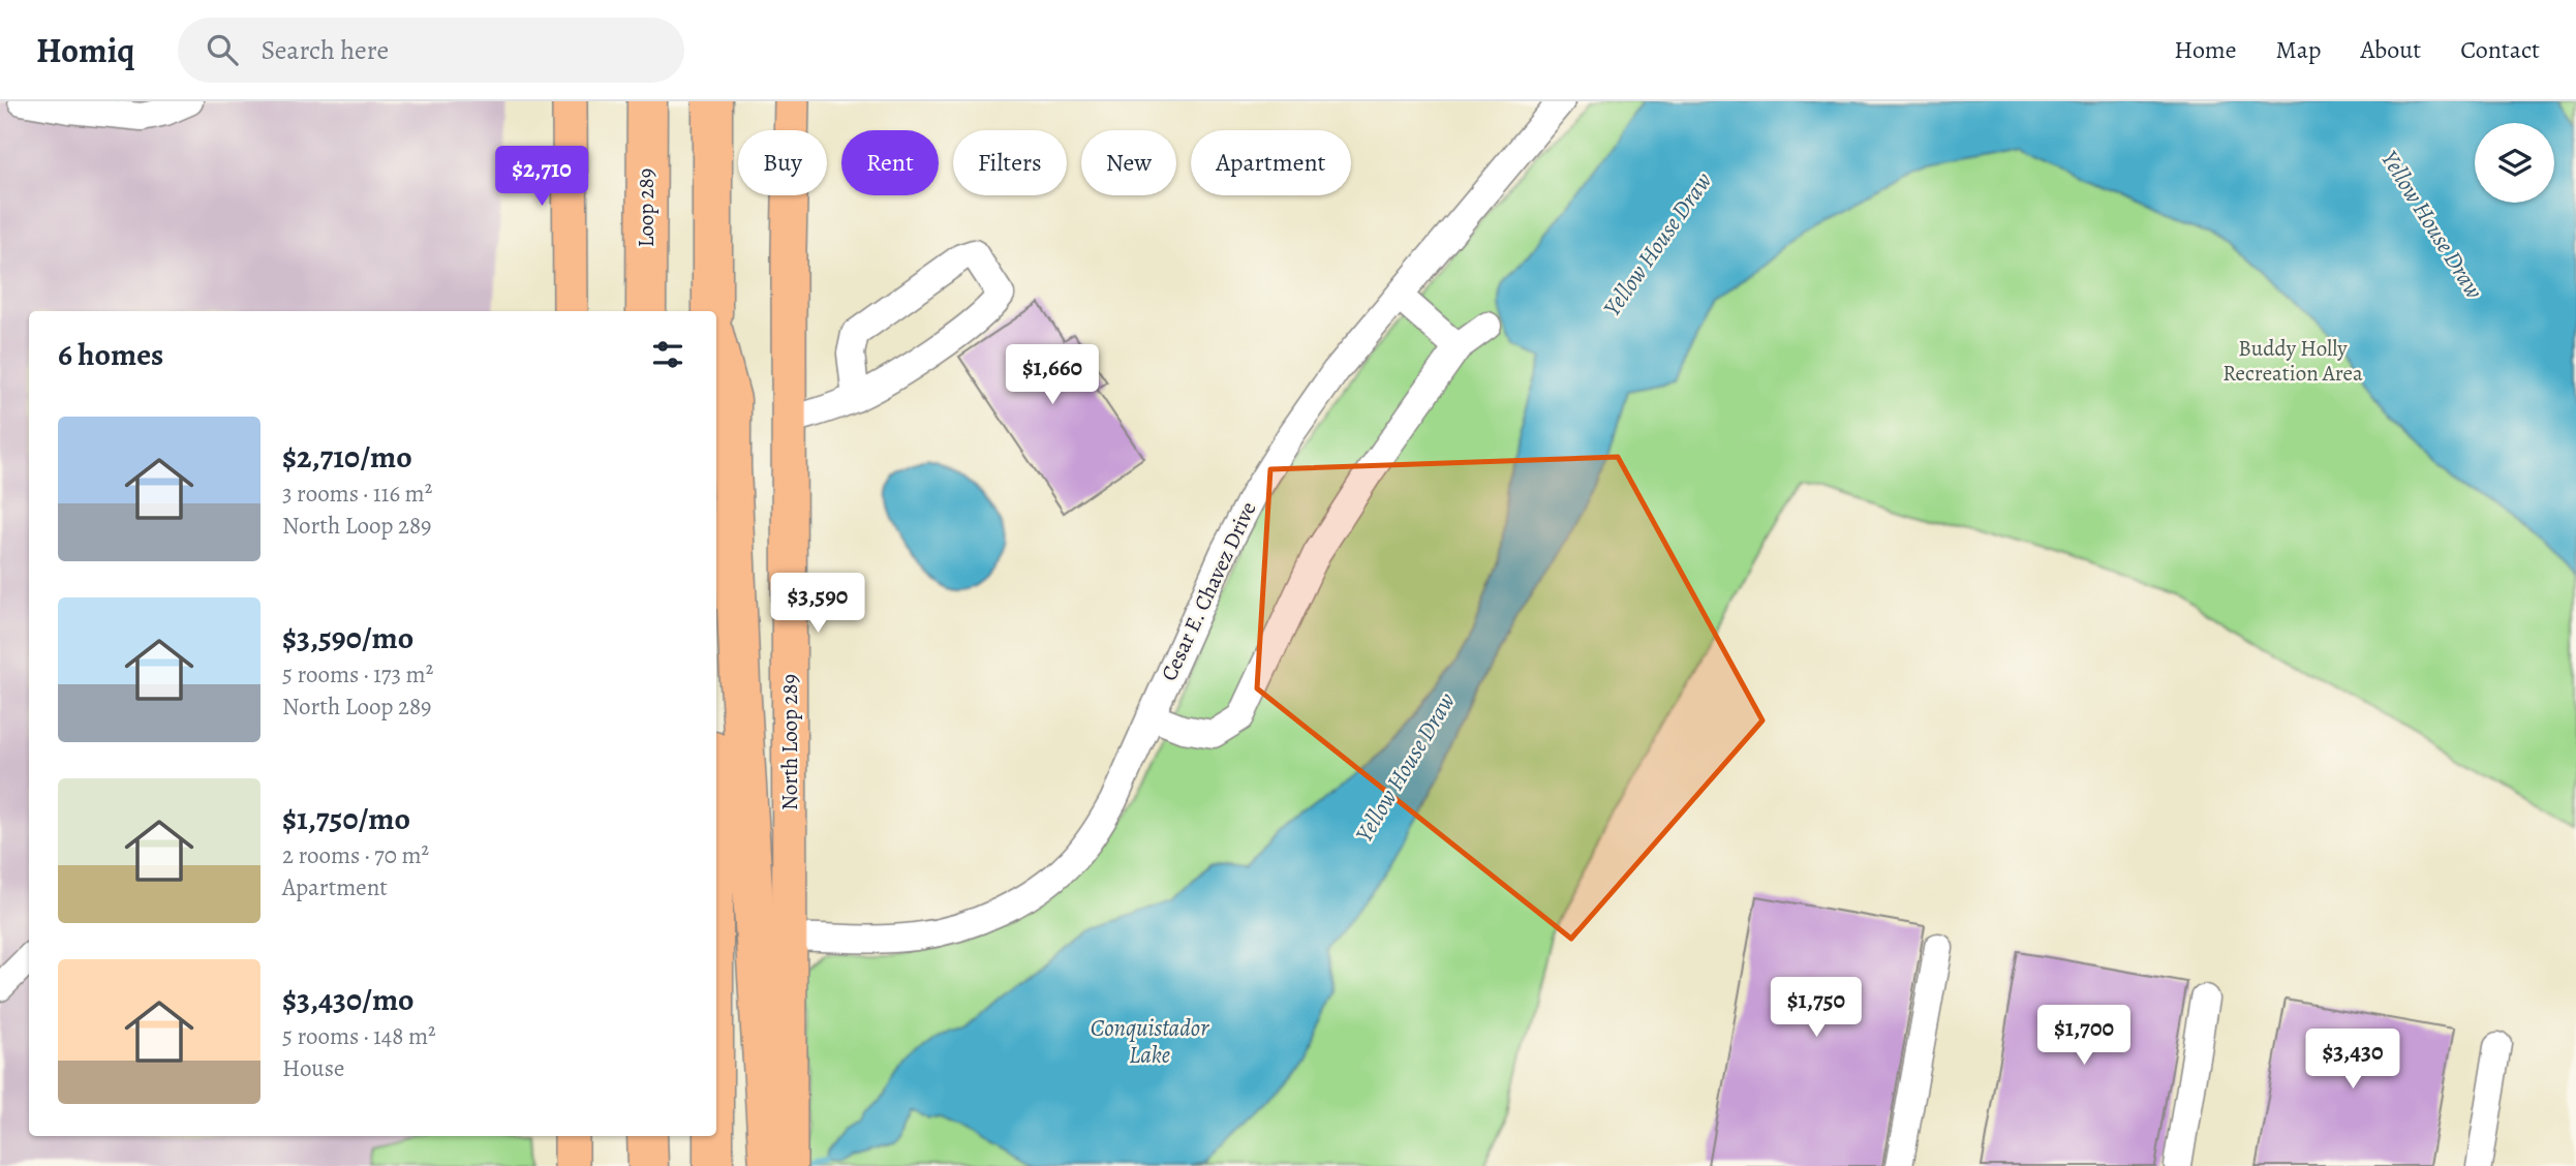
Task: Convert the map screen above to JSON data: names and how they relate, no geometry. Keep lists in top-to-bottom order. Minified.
{"streets":{"highway":["Loop 289"],"main road":["North Loop 289"],"street":["Cesar E. Chavez Drive"]},"crossings":[["Cesar E. Chavez Drive","North Loop 289"]],"water":["Yellow House Draw","Conquistador Lake"],"parks":["Buddy Holly Recreation Area"],"page":{"header":"Homiq","search":"Search here","nav":["Home","Map","About","Contact"],"chip":["Buy","Rent","Filters","New","Apartment"],"price":["$2,710","$1,660","$3,590","$1,750","$1,700","$3,430"],"heading":"6 homes","list":[{"name":"$2,710/mo","note":"3 rooms · 116 m² · North Loop 289"},{"name":"$3,590/mo","note":"5 rooms · 173 m² · North Loop 289"},{"name":"$1,750/mo","note":"2 rooms · 70 m² · Apartment"},{"name":"$3,430/mo","note":"5 rooms · 148 m² · House"}]}}
